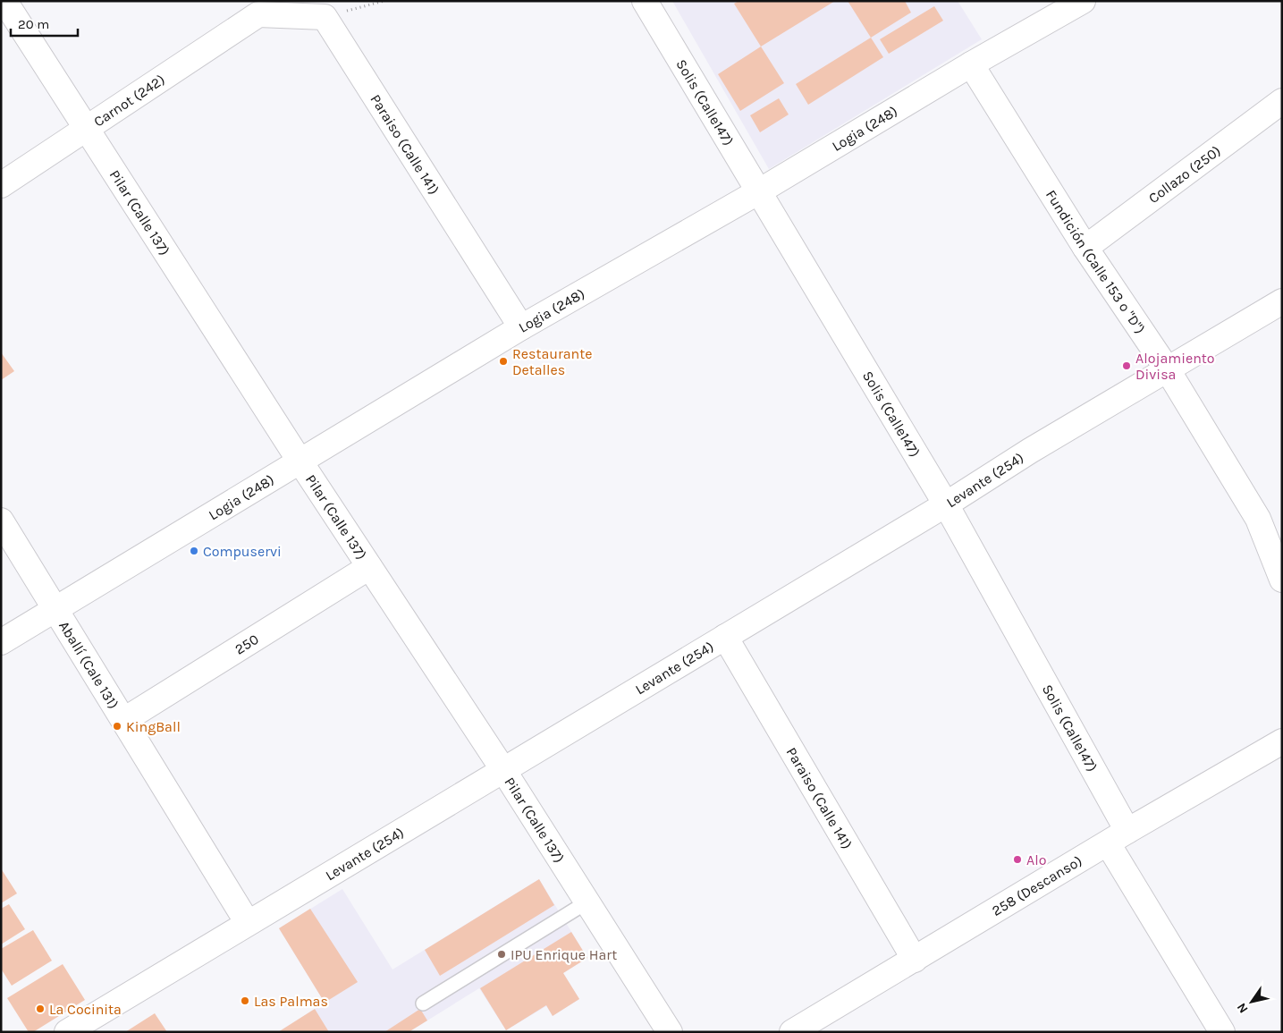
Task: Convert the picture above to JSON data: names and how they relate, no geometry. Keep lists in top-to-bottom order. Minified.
{"streets":{"street":["Carnot (242)","Solis (Calle147)","Logia (248)","Paraiso (Calle 141)","Collazo (250)","Pilar (Calle 137)","Fundición (Calle 153 o \"D\")","Levante (254)","250","Aballí (Cale 131)","258 (Descanso)"]},"crossings":[["Carnot (242)","Paraiso (Calle 141)"],["Carnot (242)","Pilar (Calle 137)"],["Solis (Calle147)","Logia (248)"],["Solis (Calle147)","Levante (254)"],["Solis (Calle147)","258 (Descanso)"],["Logia (248)","Paraiso (Calle 141)"],["Logia (248)","Pilar (Calle 137)"],["Logia (248)","Fundición (Calle 153 o \"D\")"],["Logia (248)","Aballí (Cale 131)"],["Paraiso (Calle 141)","Levante (254)"],["Paraiso (Calle 141)","258 (Descanso)"],["Collazo (250)","Fundición (Calle 153 o \"D\")"],["Pilar (Calle 137)","Levante (254)"],["Pilar (Calle 137)","250"],["Fundición (Calle 153 o \"D\")","Levante (254)"],["Levante (254)","Aballí (Cale 131)"],["250","Aballí (Cale 131)"]],"places":["Restaurante Detalles","Alojamiento Divisa","Compuservi","KingBall","Alo","IPU Enrique Hart","Las Palmas","La Cocinita"],"scale_bar":"20 m","north":"bottom left"}
